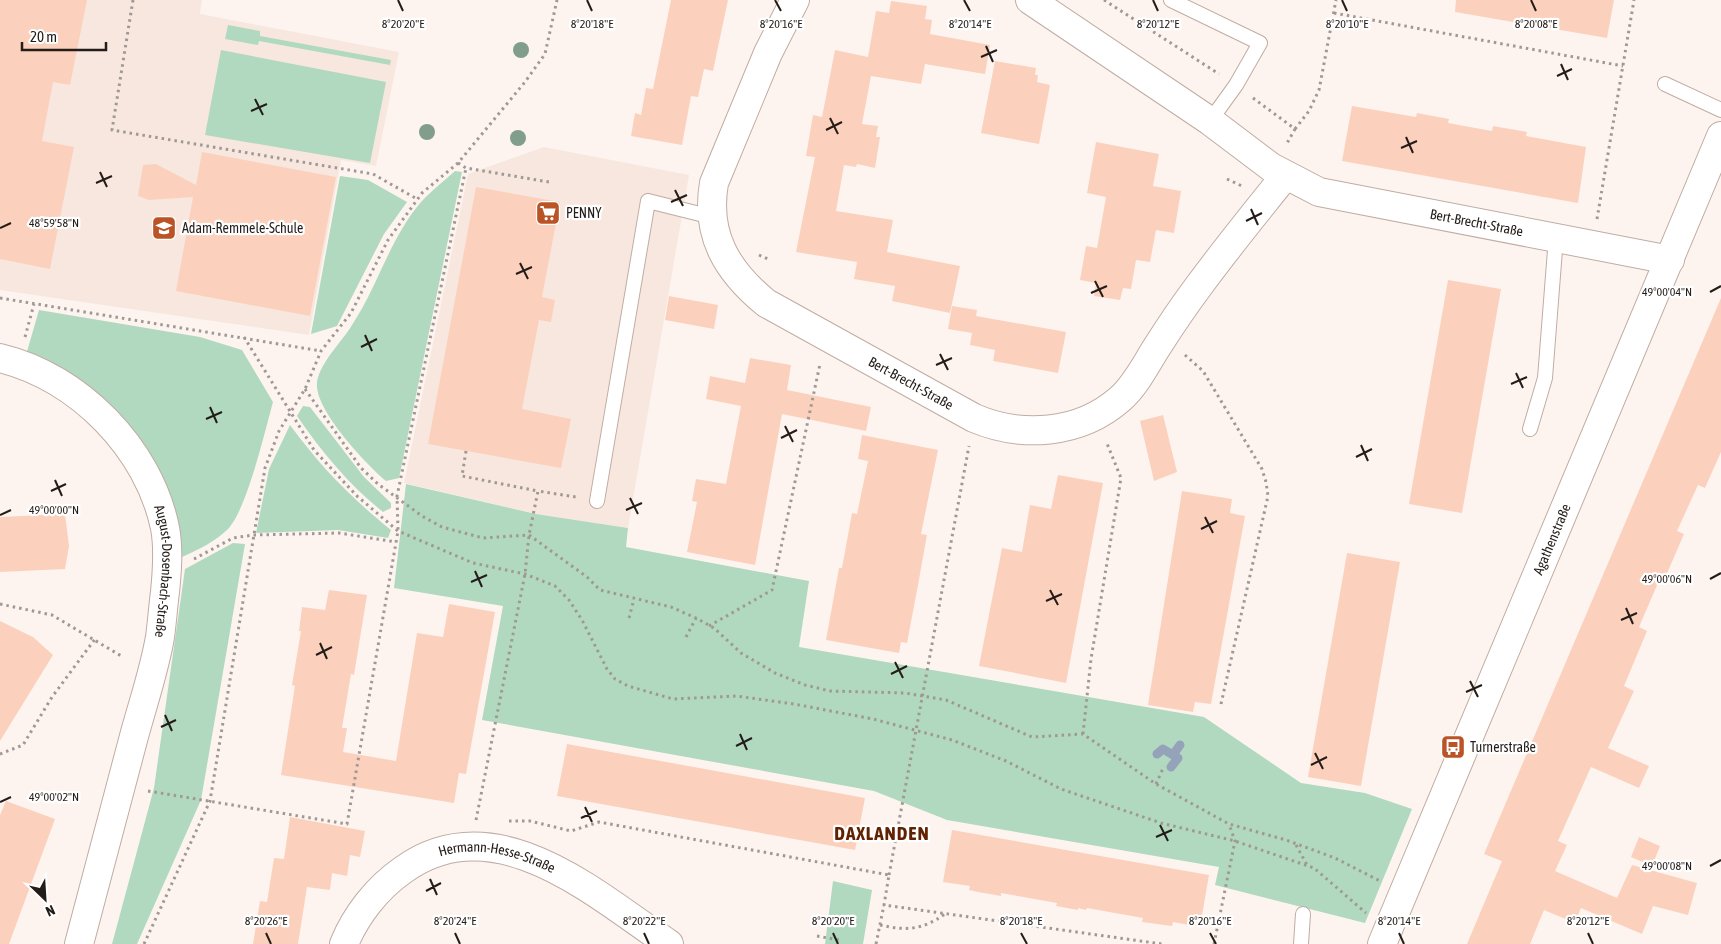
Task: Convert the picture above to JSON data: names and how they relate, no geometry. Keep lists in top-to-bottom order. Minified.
{"streets":{"street":["Bert-Brecht-Straße","Agathenstraße","August-Dosenbach-Straße","Hermann-Hesse-Straße"]},"crossings":[["Bert-Brecht-Straße","Agathenstraße"]],"districts":["DAXLANDEN"],"places":{"supermarket":["PENNY"],"school or university":["Adam-Remmele-Schule"],"bus stop":["Turnerstraße"]},"scale_bar":"20 m","north":"bottom right","coordinates":["8°20'20\"E","8°20'18\"E","8°20'16\"E","8°20'14\"E","8°20'12\"E","8°20'10\"E","8°20'08\"E","48°59'58\"N","49°00'04\"N","49°00'00\"N","49°00'06\"N","49°00'02\"N","49°00'08\"N","8°20'24\"E","8°20'22\"E","8°20'26\"E"]}
